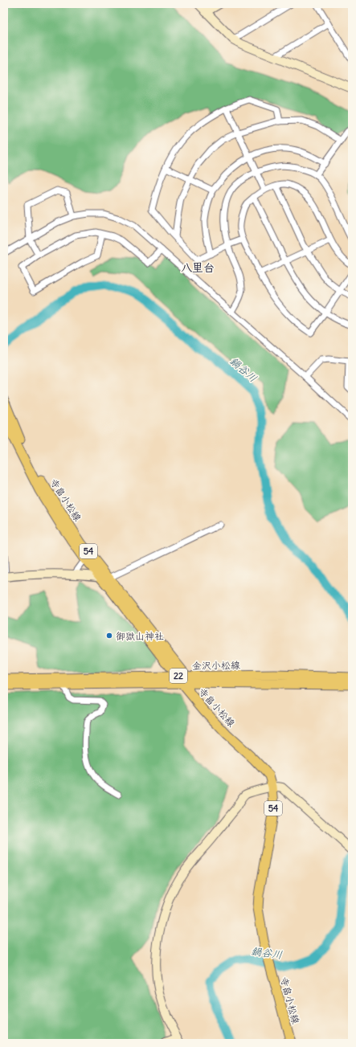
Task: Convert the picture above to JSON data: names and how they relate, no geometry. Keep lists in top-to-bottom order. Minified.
{"streets":{"main road":["寺畠小松線","54","金沢小松線","22"]},"crossings":[["寺畠小松線","金沢小松線"]],"districts":["八里台"],"water":["鍋谷川"],"places":["御獄山神社"]}
